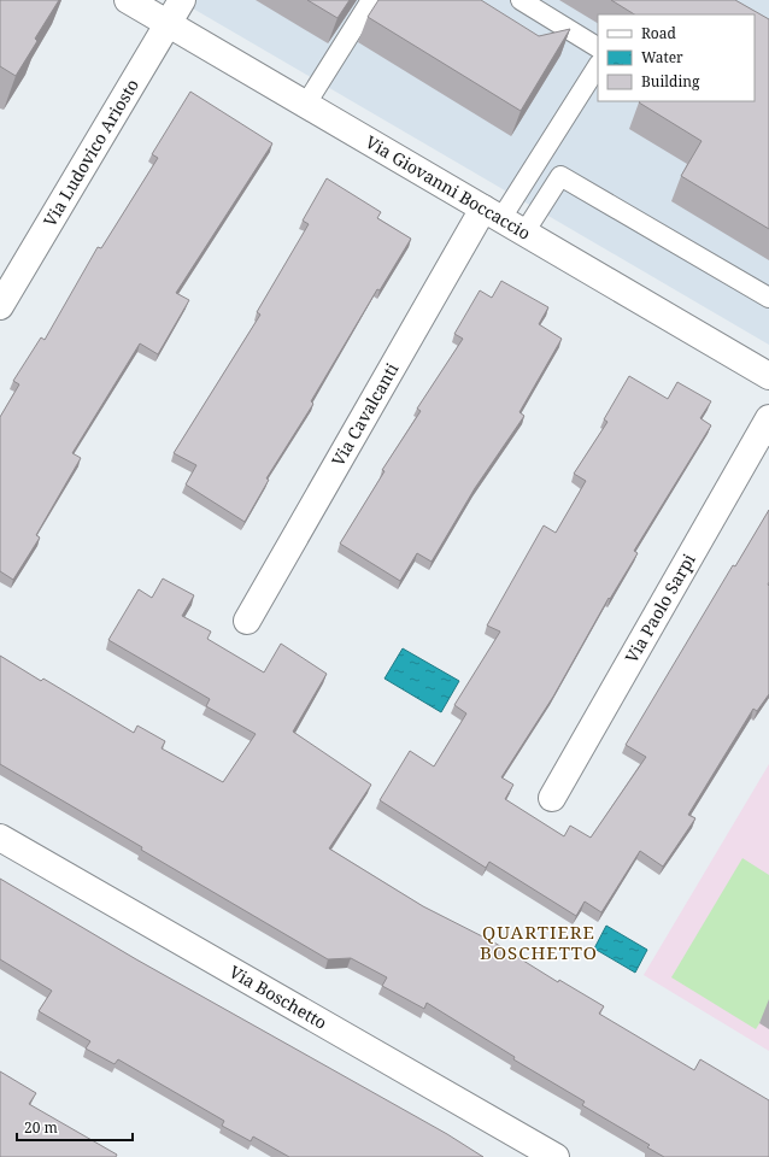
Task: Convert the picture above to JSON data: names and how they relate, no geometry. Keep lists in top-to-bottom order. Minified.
{"streets":{"street":["Via Ludovico Ariosto","Via Giovanni Boccaccio","Via Cavalcanti","Via Paolo Sarpi","Via Boschetto"]},"crossings":[["Via Ludovico Ariosto","Via Giovanni Boccaccio"],["Via Giovanni Boccaccio","Via Cavalcanti"]],"districts":["QUARTIERE BOSCHETTO"],"legend":["Road","Water","Building"],"scale_bar":"20 m"}
